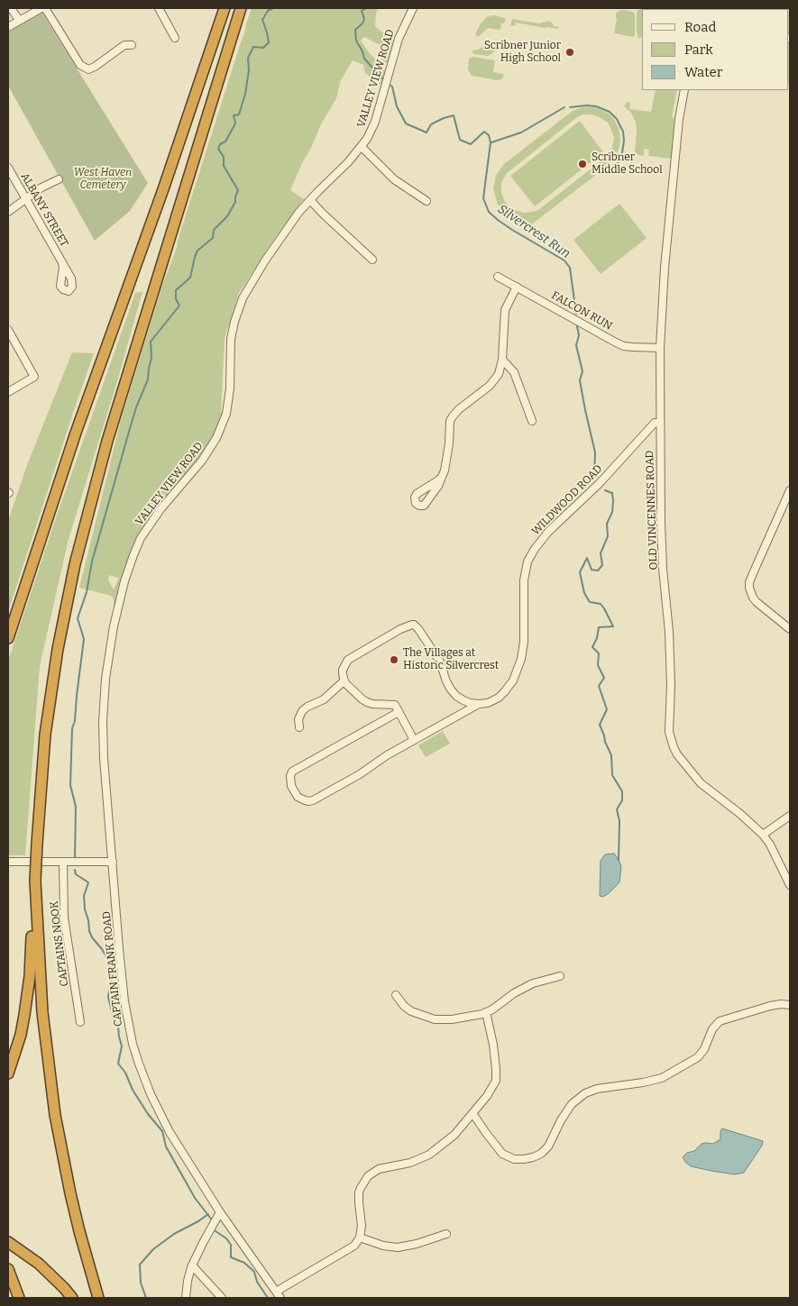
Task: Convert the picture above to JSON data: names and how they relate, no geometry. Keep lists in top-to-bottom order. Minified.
{"streets":{"street":["VALLEY VIEW ROAD","ALBANY STREET","FALCON RUN","WILDWOOD ROAD","OLD VINCENNES ROAD","CAPTAINS NOOK","CAPTAIN FRANK ROAD"]},"crossings":[["VALLEY VIEW ROAD","CAPTAIN FRANK ROAD"],["FALCON RUN","OLD VINCENNES ROAD"],["WILDWOOD ROAD","OLD VINCENNES ROAD"]],"water":["Silvercrest Run"],"parks":["West Haven Cemetery"],"places":["Scribner Junior High School","Scribner Middle School","The Villages at Historic Silvercrest"],"legend":["Road","Park","Water"]}
